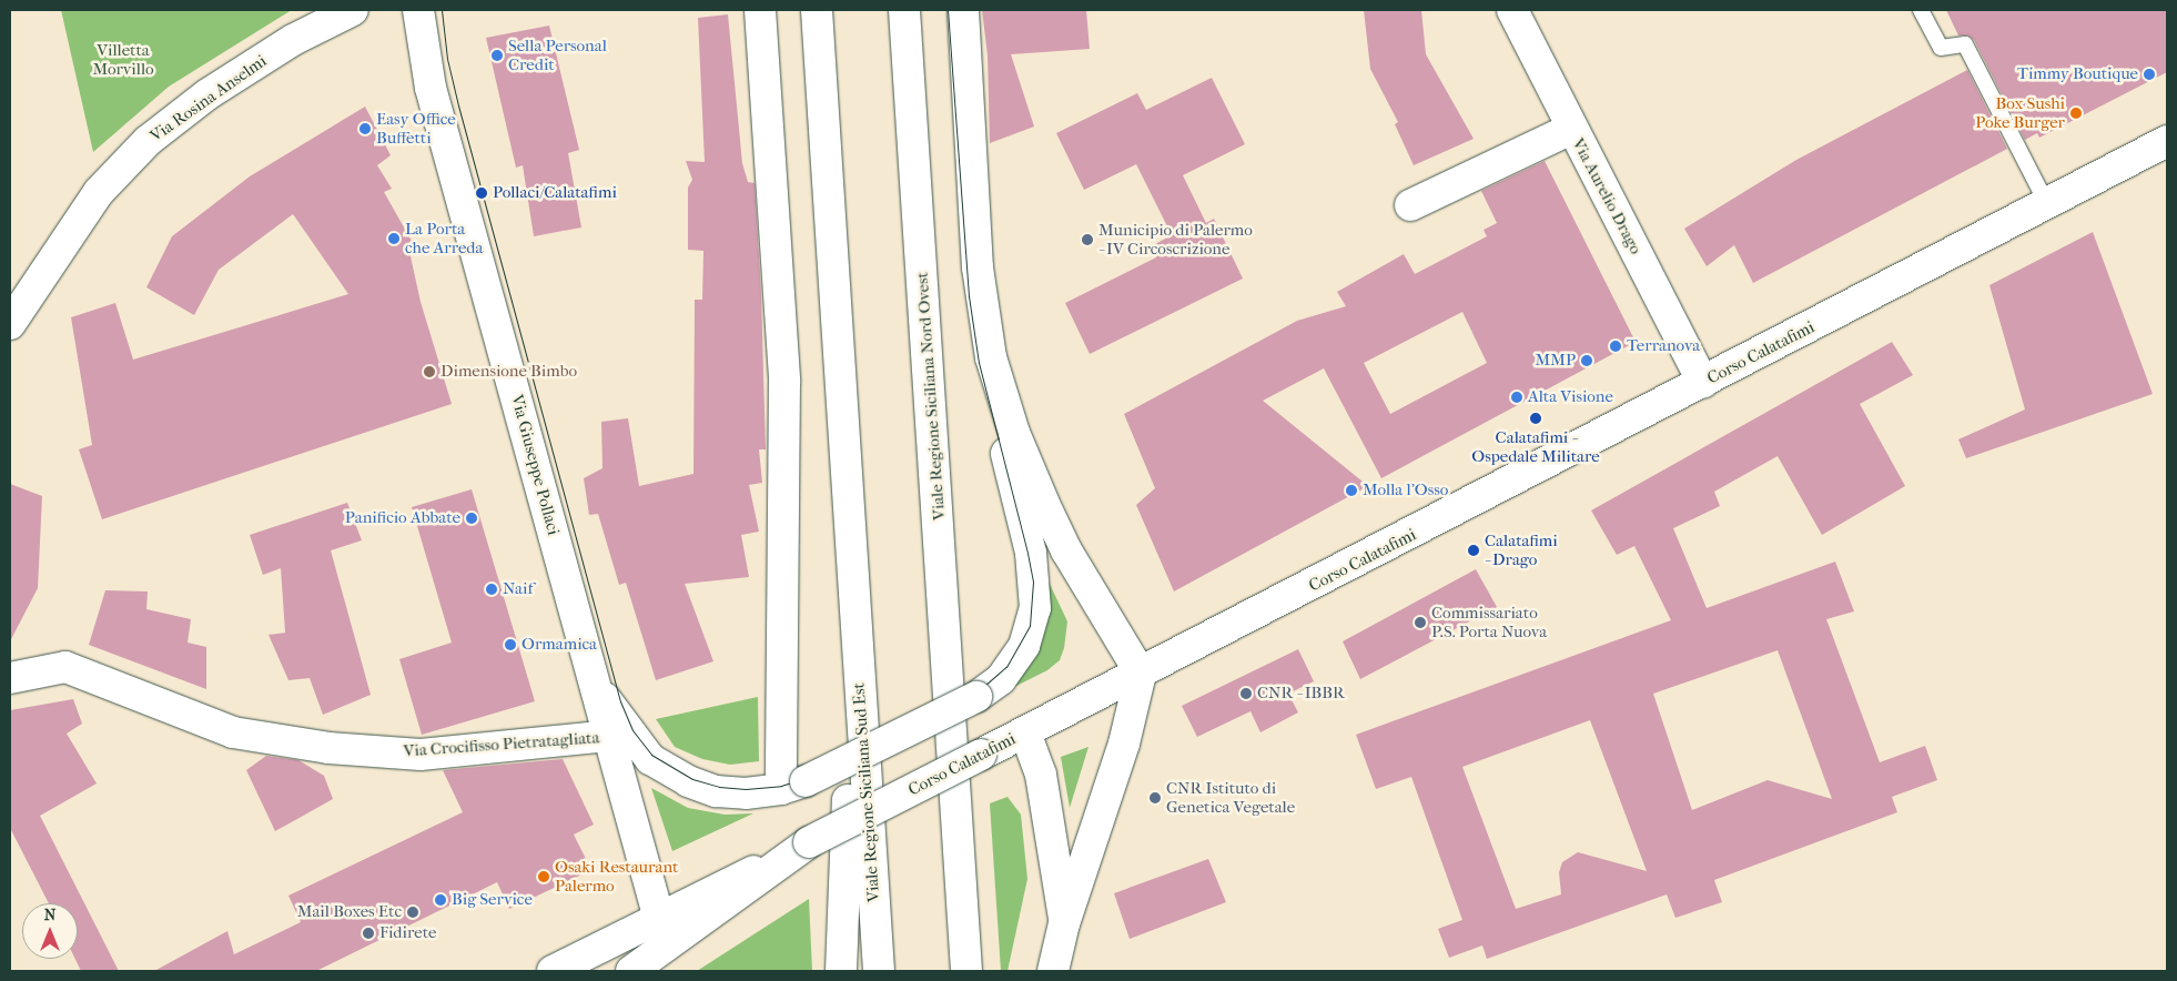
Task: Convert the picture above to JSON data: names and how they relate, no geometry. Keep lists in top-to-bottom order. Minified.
{"streets":{"street":["Via Rosina Anselmi","Via Aurelio Drago","Corso Calatafimi","Viale Regione Siciliana Nord Ovest","Via Giuseppe Pollaci","Via Crocifisso Pietratagliata","Viale Regione Siciliana Sud Est"]},"crossings":[["Via Aurelio Drago","Corso Calatafimi"],["Corso Calatafimi","Via Giuseppe Pollaci"],["Via Giuseppe Pollaci","Via Crocifisso Pietratagliata"]],"parks":["Villetta Morvillo"],"places":["Sella Personal Credit","Timmy Boutique","Box Sushi Poke Burger","Easy Office Buffetti","Pollaci/Calatafimi","La Porta che Arreda","Municipio di Palermo - IV Circoscrizione","Terranova","MMP","Dimensione Bimbo","Alta Visione","Calatafimi - Ospedale Militare","Molla l'Osso","Panificio Abbate","Calatafimi - Drago","Naif","Commissariato P.S. Porta Nuova","Ormamica","CNR - IBBR","CNR Istituto di Genetica Vegetale","Osaki Restaurant Palermo","Big Service","Mail Boxes Etc","Fidirete"],"north":"top"}
